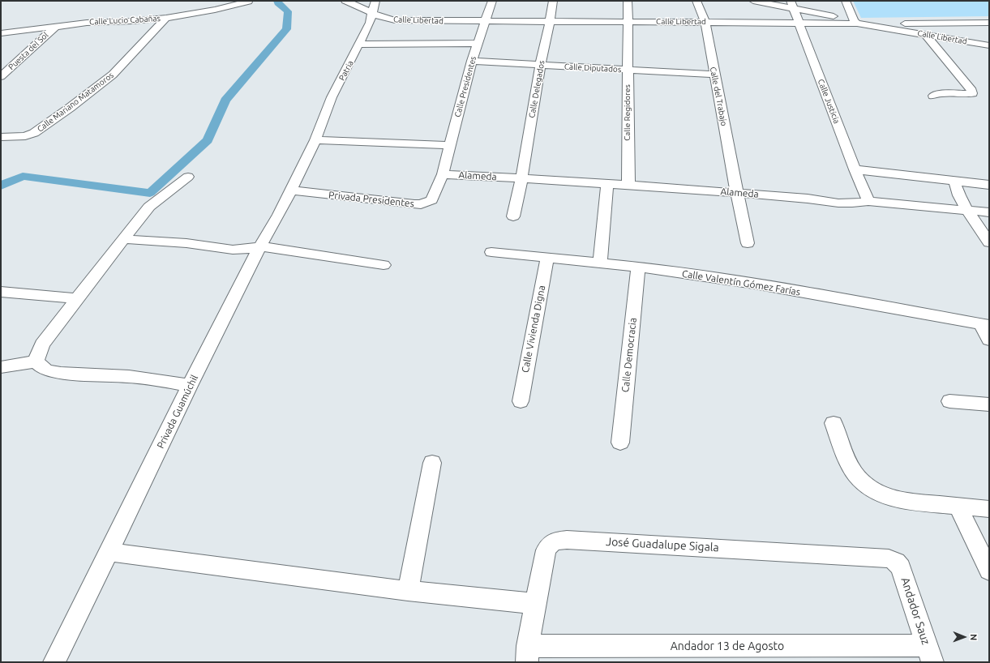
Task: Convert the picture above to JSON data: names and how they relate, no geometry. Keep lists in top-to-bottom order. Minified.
{"streets":{"street":["Calle Lucio Cabañas","Calle Libertad","Puesta del Sol","Calle Diputados","Patria","Calle Presidentes","Calle Delegados","Calle del Trabajo","Calle Justicia","Calle Mariano Matamoros","Calle Regidores","Alameda","Privada Presidentes","Calle Valentín Gómez Farías","Calle Vivienda Digna","Calle Democracia","Privada Guamúchil","José Guadalupe Sigala","Andador Sauz","Andador 13 de Agosto"]},"crossings":[["Calle Lucio Cabañas","Puesta del Sol"],["Calle Lucio Cabañas","Calle Mariano Matamoros"],["Calle Libertad","Patria"],["Calle Libertad","Calle Presidentes"],["Calle Libertad","Calle Delegados"],["Calle Libertad","Calle del Trabajo"],["Calle Libertad","Calle Justicia"],["Calle Libertad","Calle Regidores"],["Calle Diputados","Calle Presidentes"],["Calle Diputados","Calle Delegados"],["Calle Diputados","Calle del Trabajo"],["Calle Diputados","Calle Regidores"],["Patria","Privada Presidentes"],["Patria","Privada Guamúchil"],["Calle Presidentes","Alameda"],["Calle Presidentes","Privada Presidentes"],["Calle Delegados","Alameda"],["Calle del Trabajo","Alameda"],["Calle Justicia","Alameda"],["Calle Regidores","Alameda"],["Alameda","Privada Presidentes"],["Privada Presidentes","Privada Guamúchil"],["Calle Valentín Gómez Farías","Calle Vivienda Digna"],["Calle Valentín Gómez Farías","Calle Democracia"],["José Guadalupe Sigala","Andador Sauz"],["José Guadalupe Sigala","Andador 13 de Agosto"],["Andador Sauz","Andador 13 de Agosto"]],"north":"right"}
